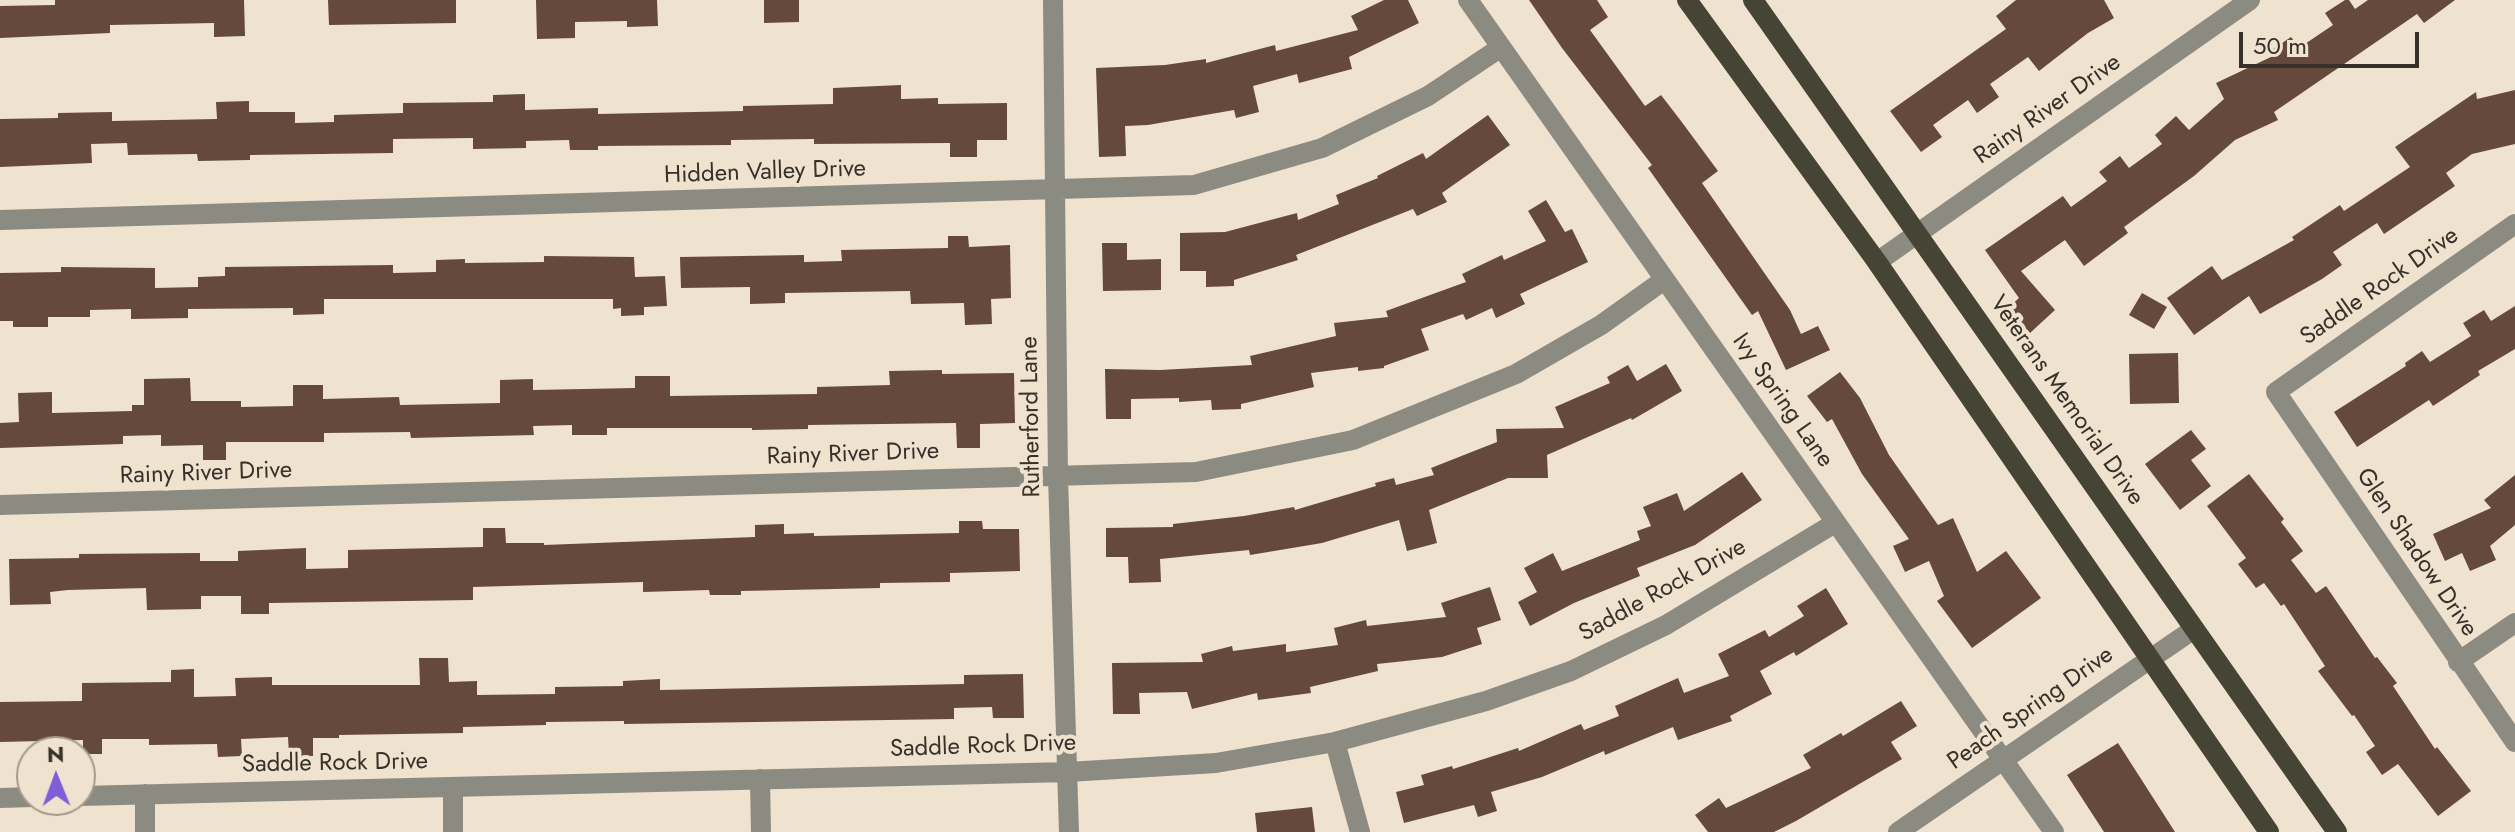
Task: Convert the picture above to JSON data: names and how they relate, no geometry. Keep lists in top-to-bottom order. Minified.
{"streets":{"main road":["Veterans Memorial Drive"],"street":["Rainy River Drive","Hidden Valley Drive","Saddle Rock Drive","Ivy Spring Lane","Rutherford Lane","Glen Shadow Drive","Peach Spring Drive"]},"crossings":[["Rainy River Drive","Ivy Spring Lane"],["Rainy River Drive","Veterans Memorial Drive"],["Rainy River Drive","Rutherford Lane"],["Hidden Valley Drive","Ivy Spring Lane"],["Hidden Valley Drive","Rutherford Lane"],["Saddle Rock Drive","Ivy Spring Lane"],["Saddle Rock Drive","Rutherford Lane"],["Saddle Rock Drive","Glen Shadow Drive"],["Ivy Spring Lane","Peach Spring Drive"],["Veterans Memorial Drive","Peach Spring Drive"]],"scale_bar":"50 m","north":"top"}
